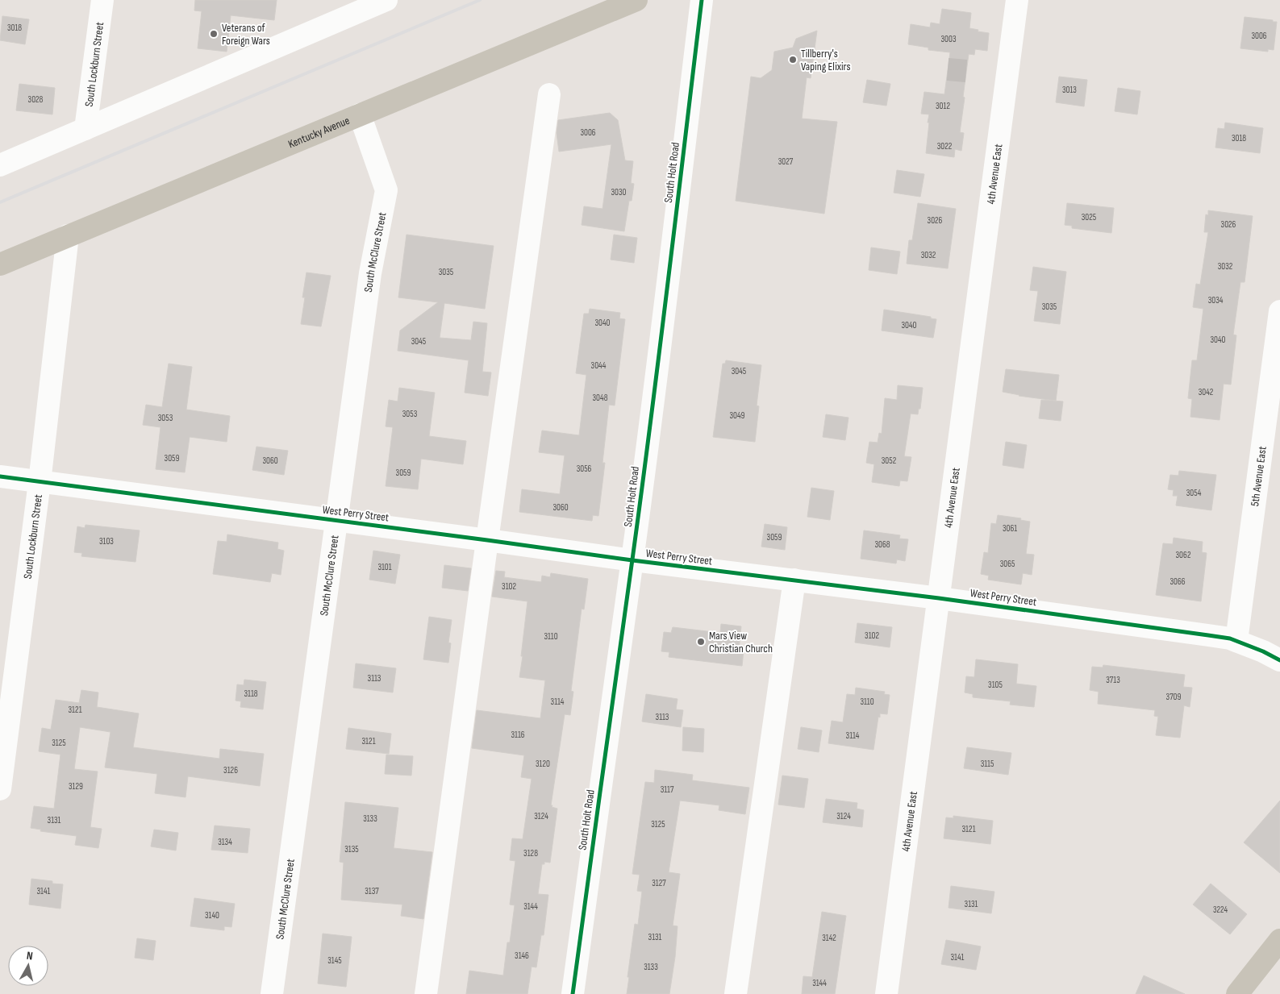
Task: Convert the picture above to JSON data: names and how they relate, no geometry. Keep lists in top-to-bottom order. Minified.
{"streets":{"main road":["Kentucky Avenue"],"street":["South Lockburn Street","South Holt Road","4th Avenue East","South McClure Street","5th Avenue East","West Perry Street"]},"crossings":[["South Lockburn Street","Kentucky Avenue"],["South Lockburn Street","West Perry Street"],["Kentucky Avenue","South McClure Street"],["South Holt Road","West Perry Street"],["4th Avenue East","West Perry Street"],["South McClure Street","West Perry Street"],["5th Avenue East","West Perry Street"]],"places":["Veterans of Foreign Wars","Tillberry's Vaping Elixirs","Mars View Christian Church"],"house_numbers":["3018","3006","3003","3013","3028","3012","3006","3018","3022","3027","3030","3025","3026","3026","3032","3032","3035","3034","3035","3040","3040","3040","3045","3044","3045","3042","3048","3053","3049","3053","3059","3060","3052","3056","3059","3054","3060","3061","3059","3103","3068","3062","3065","3101","3066","3102","3102","3110","3113","3713","3105","3118","3709","3114","3110","3121","3113","3116","3114","3121","3125","3120","3115","3126","3129","3117","3124","3124","3133","3131","3125","3121","3134","3135","3128","3127","3141","3137","3131","3144","3224","3140","3131","3142","3146","3141","3145","3133","3144"],"north":"top"}
